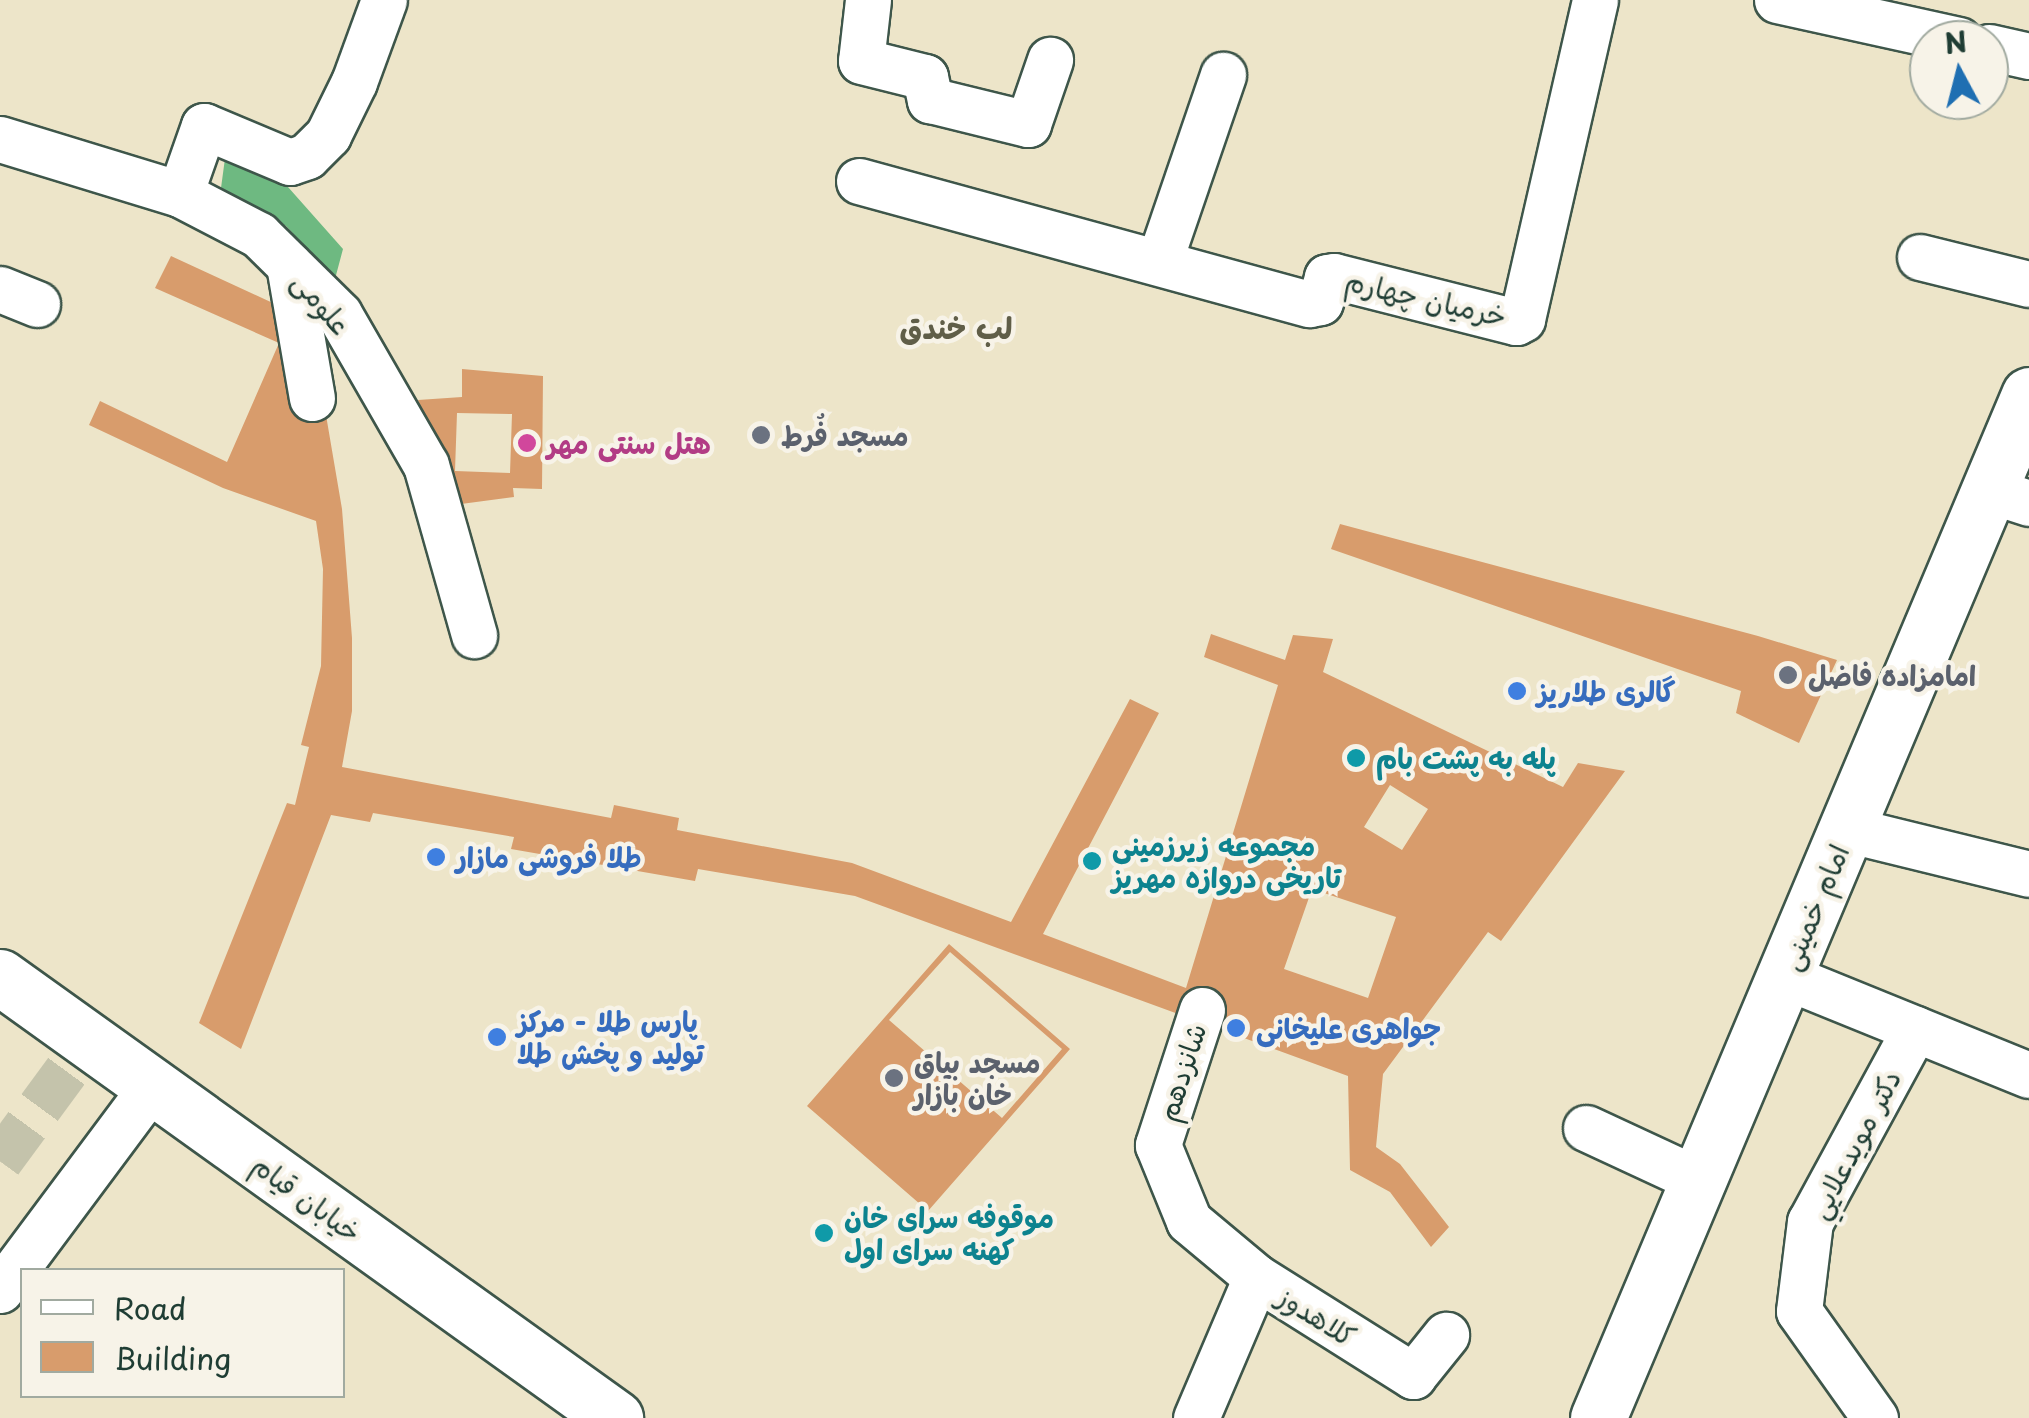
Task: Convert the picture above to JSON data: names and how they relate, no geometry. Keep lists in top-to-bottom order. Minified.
{"streets":{"main road":["امام خمینی","خیابان قیام"],"street":["خرمیان چهارم","علومی","شانزدهم","دکتر مويدعلايي","کلاهدوز"]},"crossings":[["شانزدهم","کلاهدوز"]],"districts":["لب خندق"],"places":["مسجد فُرط","هتل سنتی مهر","امامزاده فاضل","گالری طلاریز","پله به پشت بام","طلا فروشی مازار","مجموعه زیرزمینی تاریخی دروازه مهریز","جواهری علیخانی","پارس طلا - مرکز تولید و پخش طلا","مسجد بیاق خان بازار","موقوفه سرای خان کهنه سرای اول"],"legend":["Road","Building"],"north":"top"}
